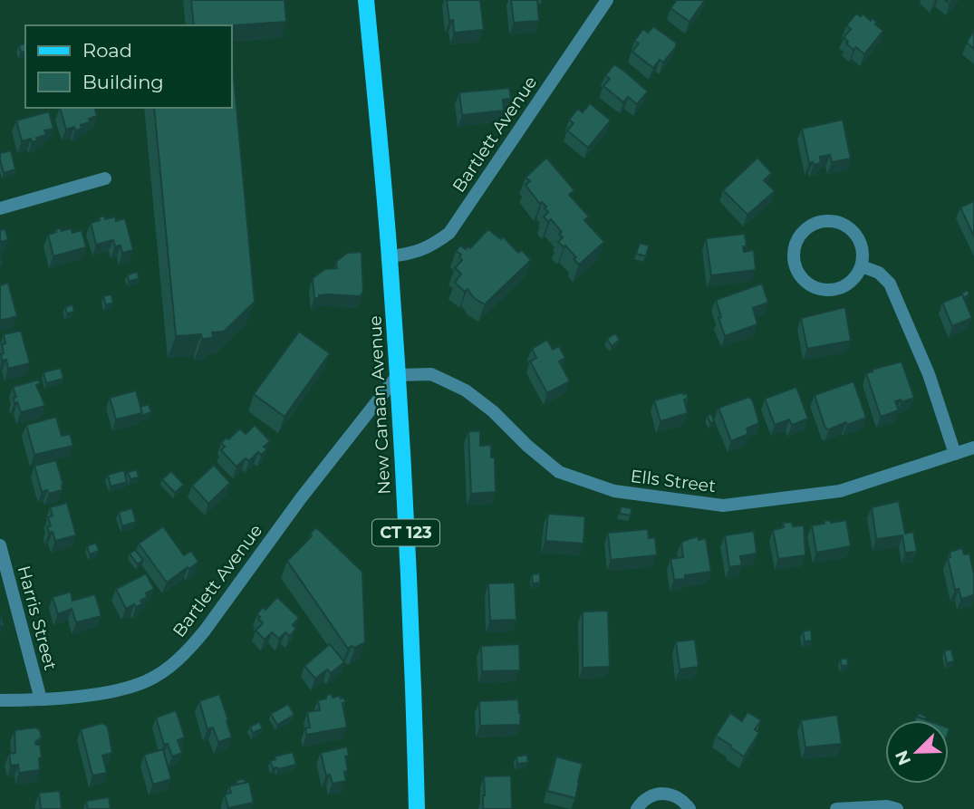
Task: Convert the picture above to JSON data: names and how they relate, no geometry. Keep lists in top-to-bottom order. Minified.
{"streets":{"main road":["New Canaan Avenue","CT 123"],"street":["Bartlett Avenue","Ells Street","Harris Street"]},"crossings":[["Bartlett Avenue","New Canaan Avenue"],["Bartlett Avenue","Ells Street"],["Bartlett Avenue","Harris Street"],["New Canaan Avenue","Ells Street"]],"legend":["Road","Building"],"north":"bottom left"}
